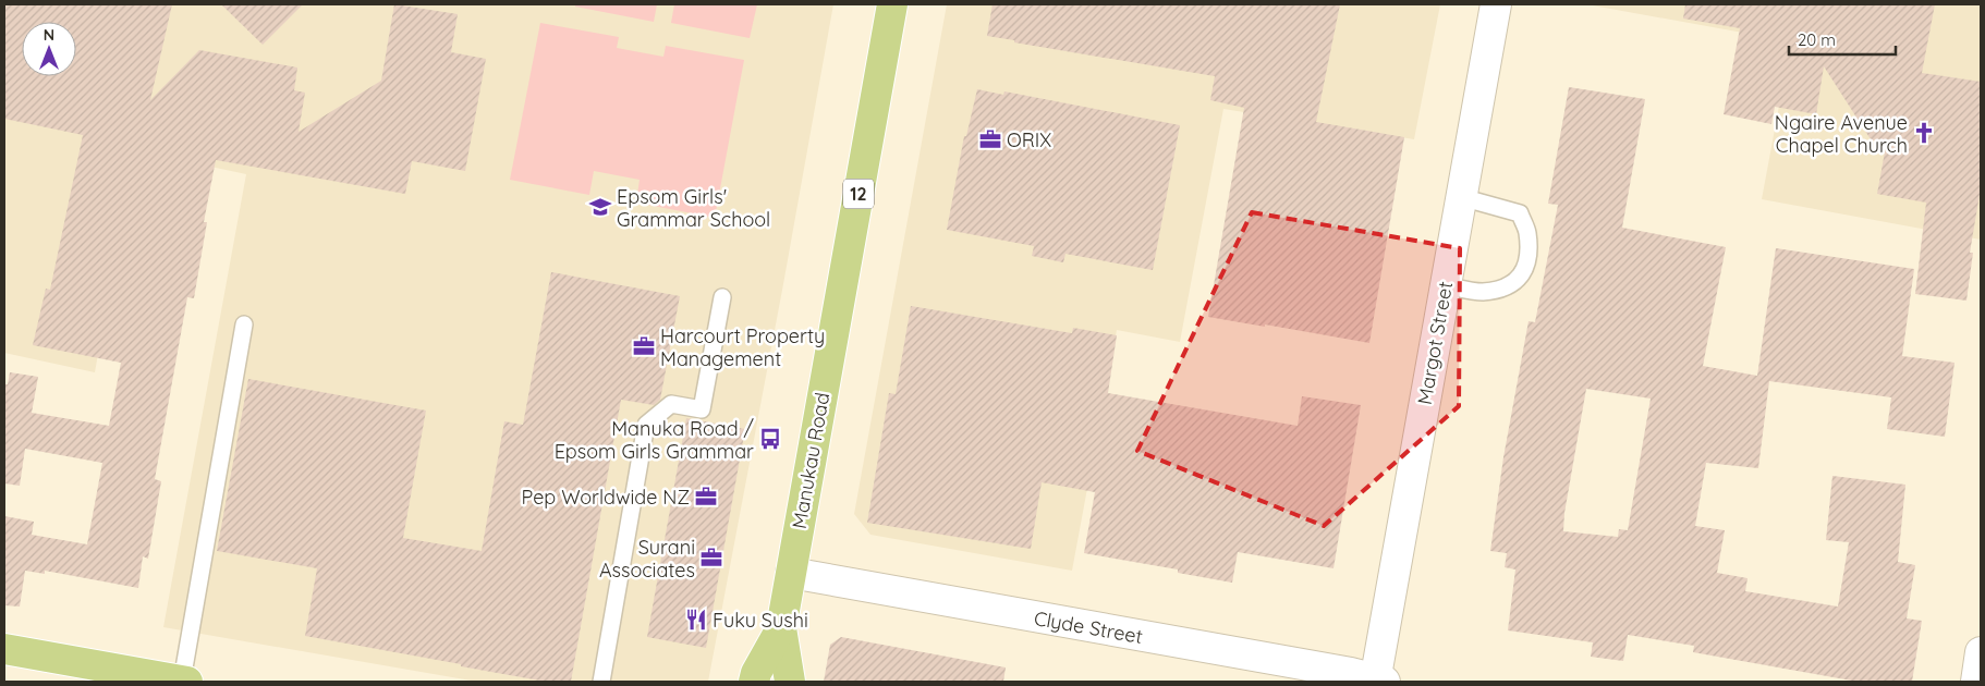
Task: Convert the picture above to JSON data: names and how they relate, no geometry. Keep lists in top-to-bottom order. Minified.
{"streets":{"main road":["12","Manukau Road"],"street":["Margot Street","Clyde Street"]},"crossings":[["Margot Street","Clyde Street"],["Manukau Road","Clyde Street"]],"places":{"church":["Ngaire Avenue Chapel Church"],"office":["ORIX","Harcourt Property Management","Pep Worldwide NZ","Surani Associates"],"school or university":["Epsom Girls' Grammar School"],"bus stop":["Manuka Road / Epsom Girls Grammar"],"restaurant":["Fuku Sushi"]},"scale_bar":"20 m","north":"top"}
